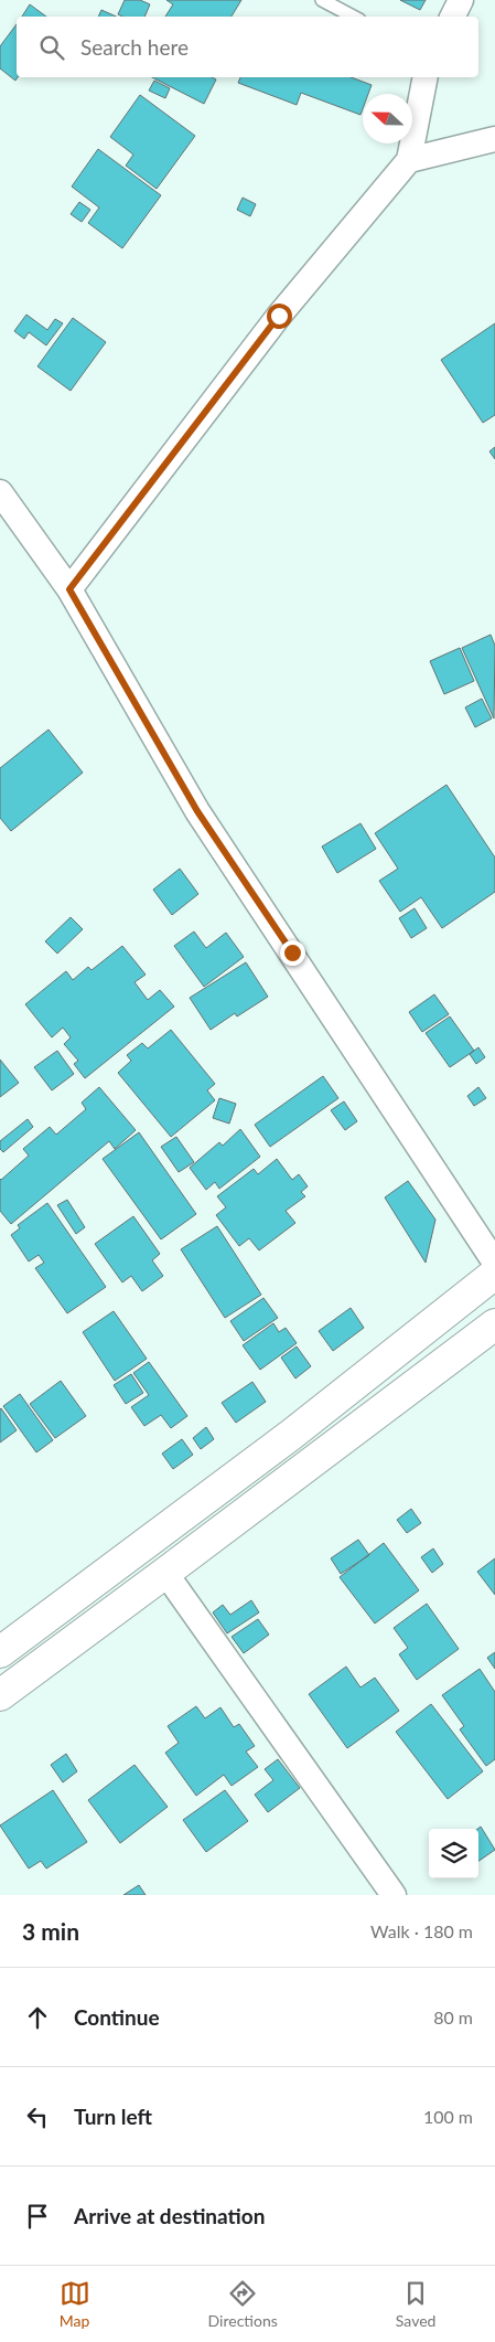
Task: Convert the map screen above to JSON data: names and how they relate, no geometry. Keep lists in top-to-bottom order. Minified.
{"north":"left","page":{"search":"Search here","heading":["3 min","Walk · 180 m"],"list":[["Continue","80 m"],["Turn left","100 m"],"Arrive at destination"],"nav":["Map","Directions","Saved"]}}
